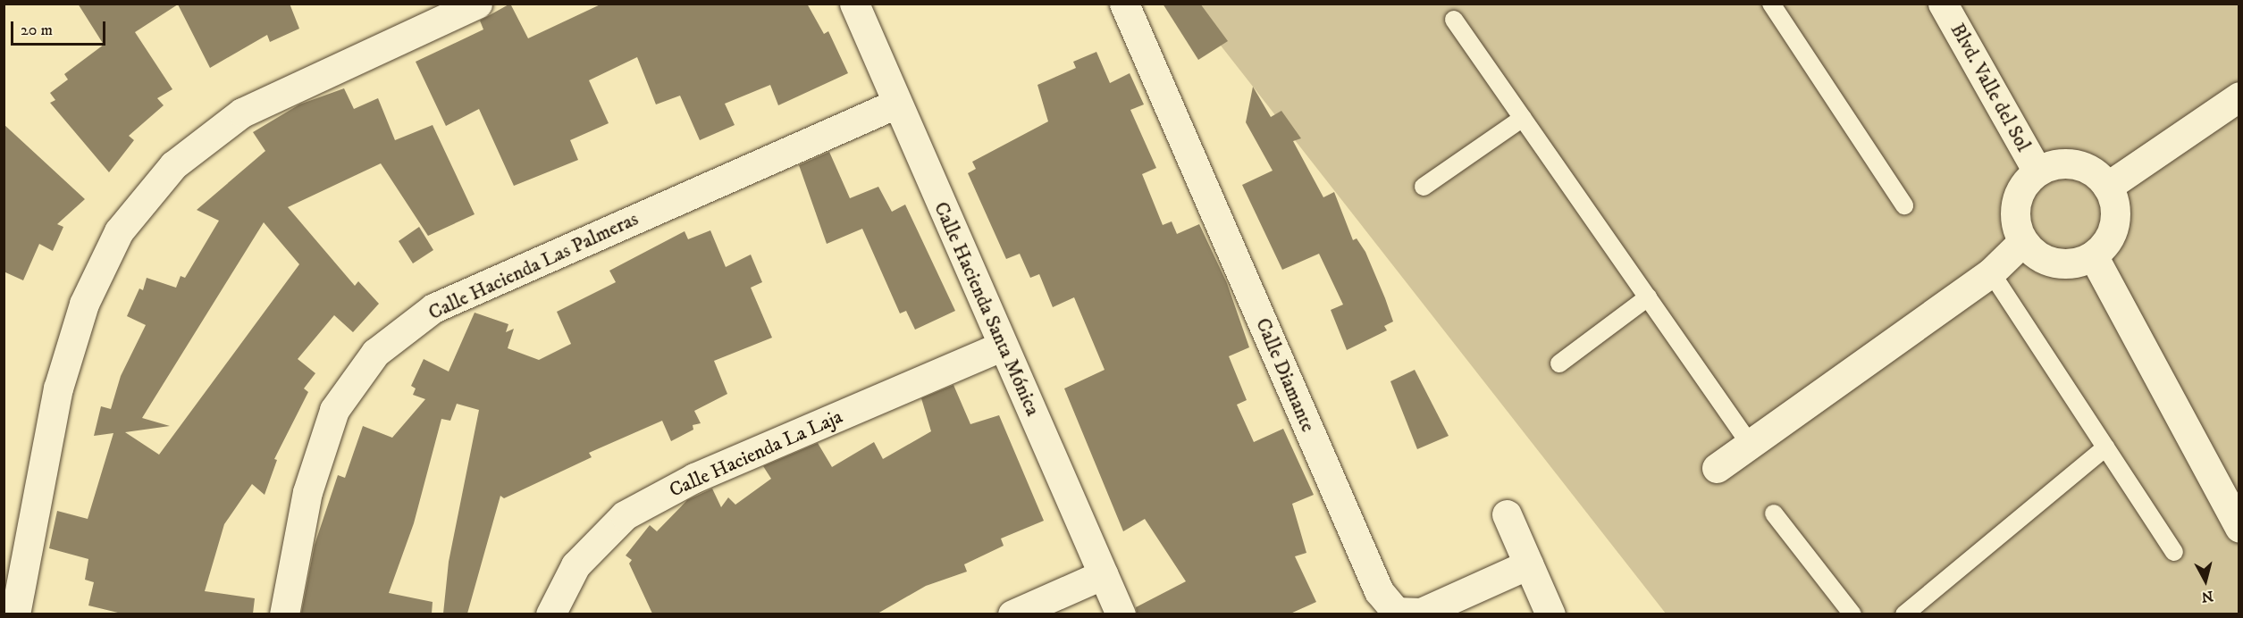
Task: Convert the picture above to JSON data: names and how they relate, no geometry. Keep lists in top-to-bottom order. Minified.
{"streets":{"street":["Blvd. Valle del Sol","Calle Hacienda Las Palmeras","Calle Hacienda Santa Mónica","Calle Diamante","Calle Hacienda La Laja"]},"crossings":[["Calle Hacienda Las Palmeras","Calle Hacienda Santa Mónica"],["Calle Hacienda Santa Mónica","Calle Hacienda La Laja"]],"scale_bar":"20 m","north":"bottom"}
